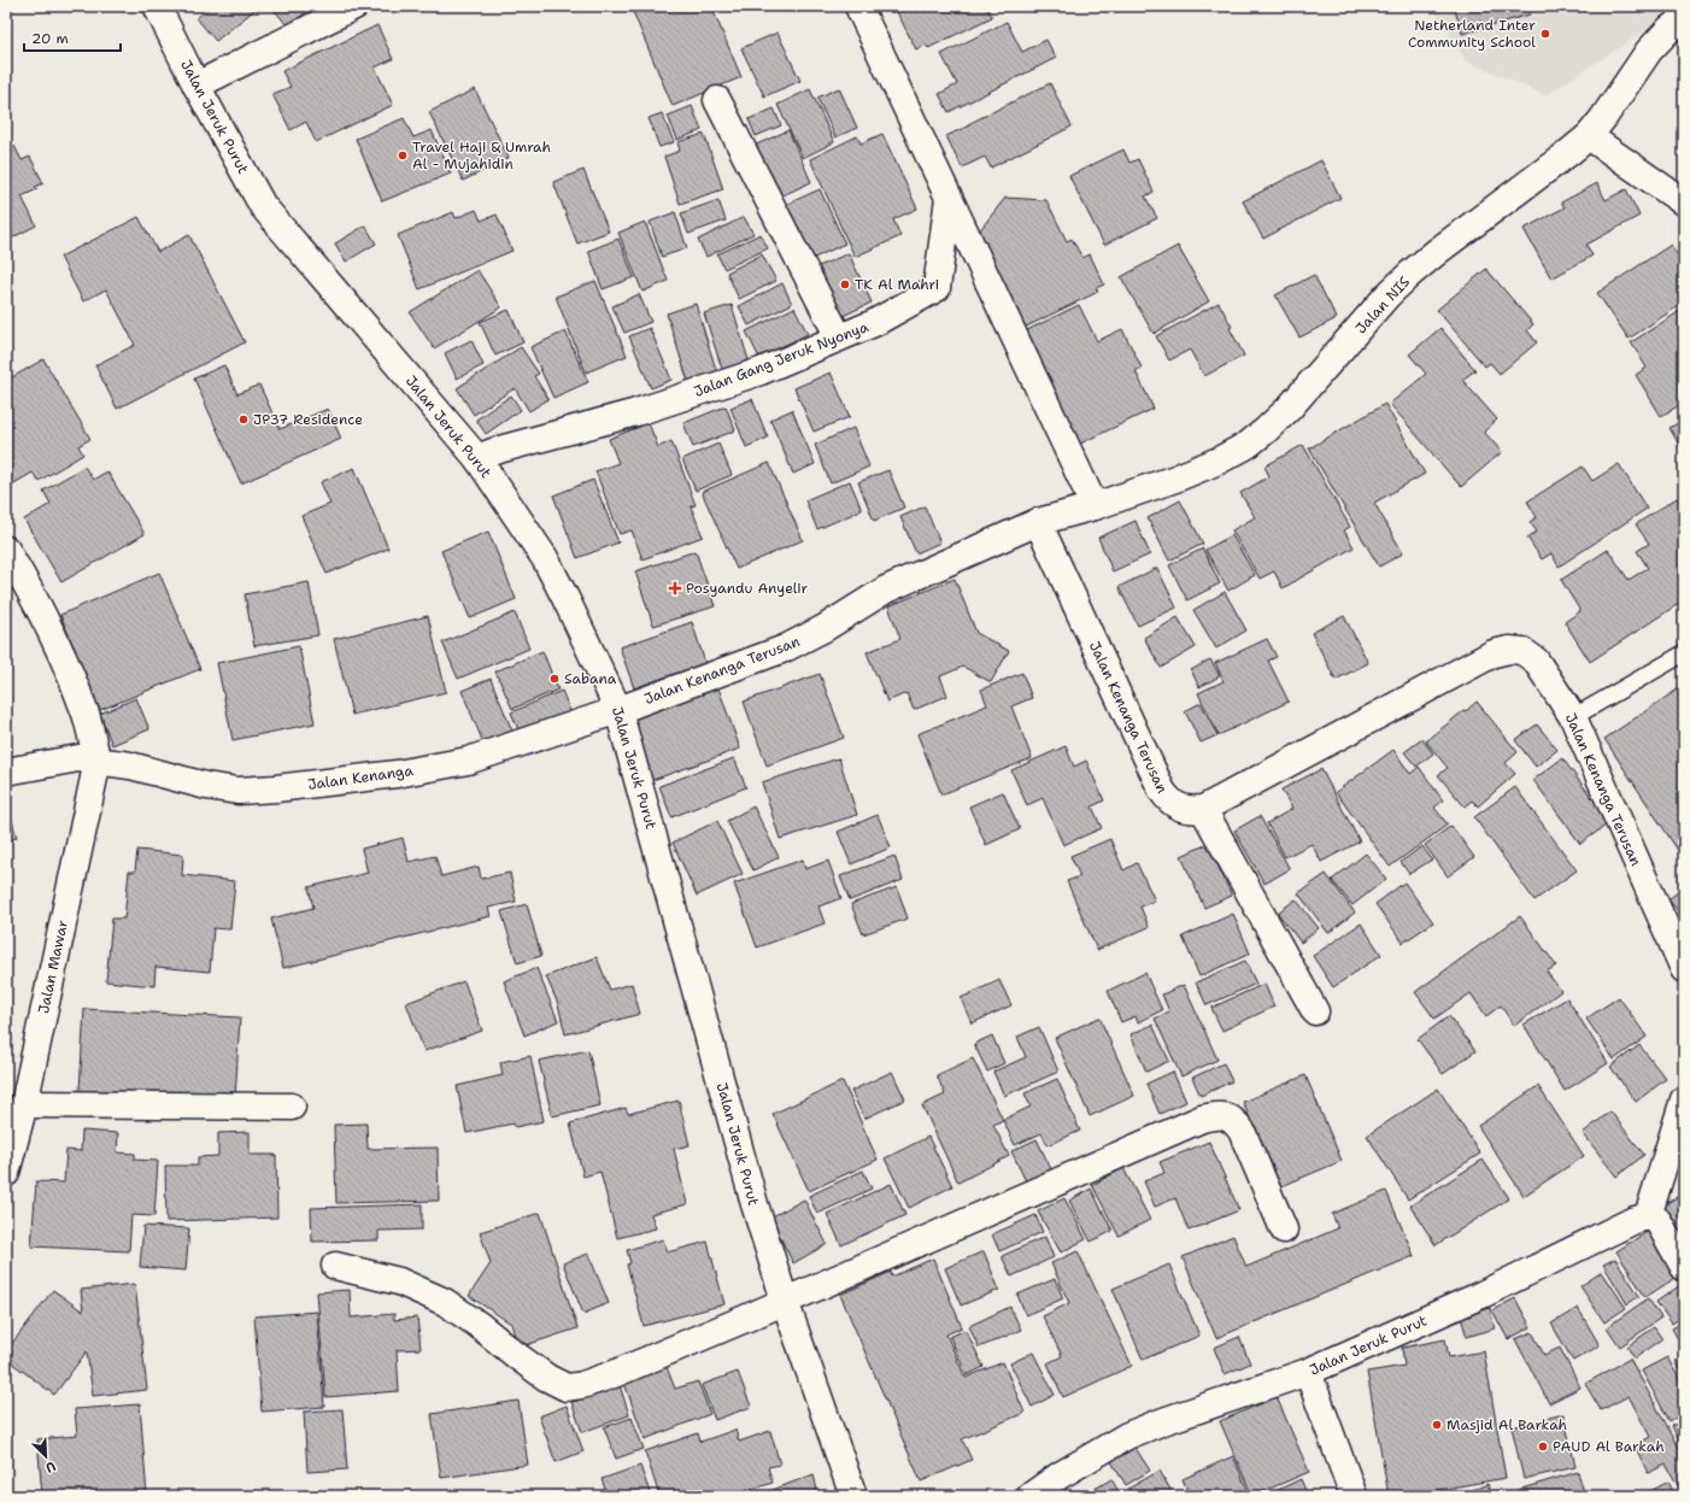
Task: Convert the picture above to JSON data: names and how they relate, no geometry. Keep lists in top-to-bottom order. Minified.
{"streets":{"street":["Jalan Jeruk Purut","Jalan NIS","Jalan Gang Jeruk Nyonya","Jalan Kenanga Terusan","Jalan Kenanga","Jalan Mawar"]},"crossings":[["Jalan Jeruk Purut","Jalan Gang Jeruk Nyonya"],["Jalan Jeruk Purut","Jalan Kenanga Terusan"],["Jalan Jeruk Purut","Jalan Kenanga"],["Jalan NIS","Jalan Kenanga Terusan"],["Jalan Kenanga Terusan","Jalan Kenanga"],["Jalan Kenanga","Jalan Mawar"]],"places":{"other":["Netherland Inter Community School","Travel Haji & Umrah Al - Mujahidin","TK Al Mahri","JP37 Residence","Sabana","Masjid Al Barkah","PAUD Al Barkah"],"health":["Posyandu Anyelir"]},"scale_bar":"20 m","north":"bottom right"}
